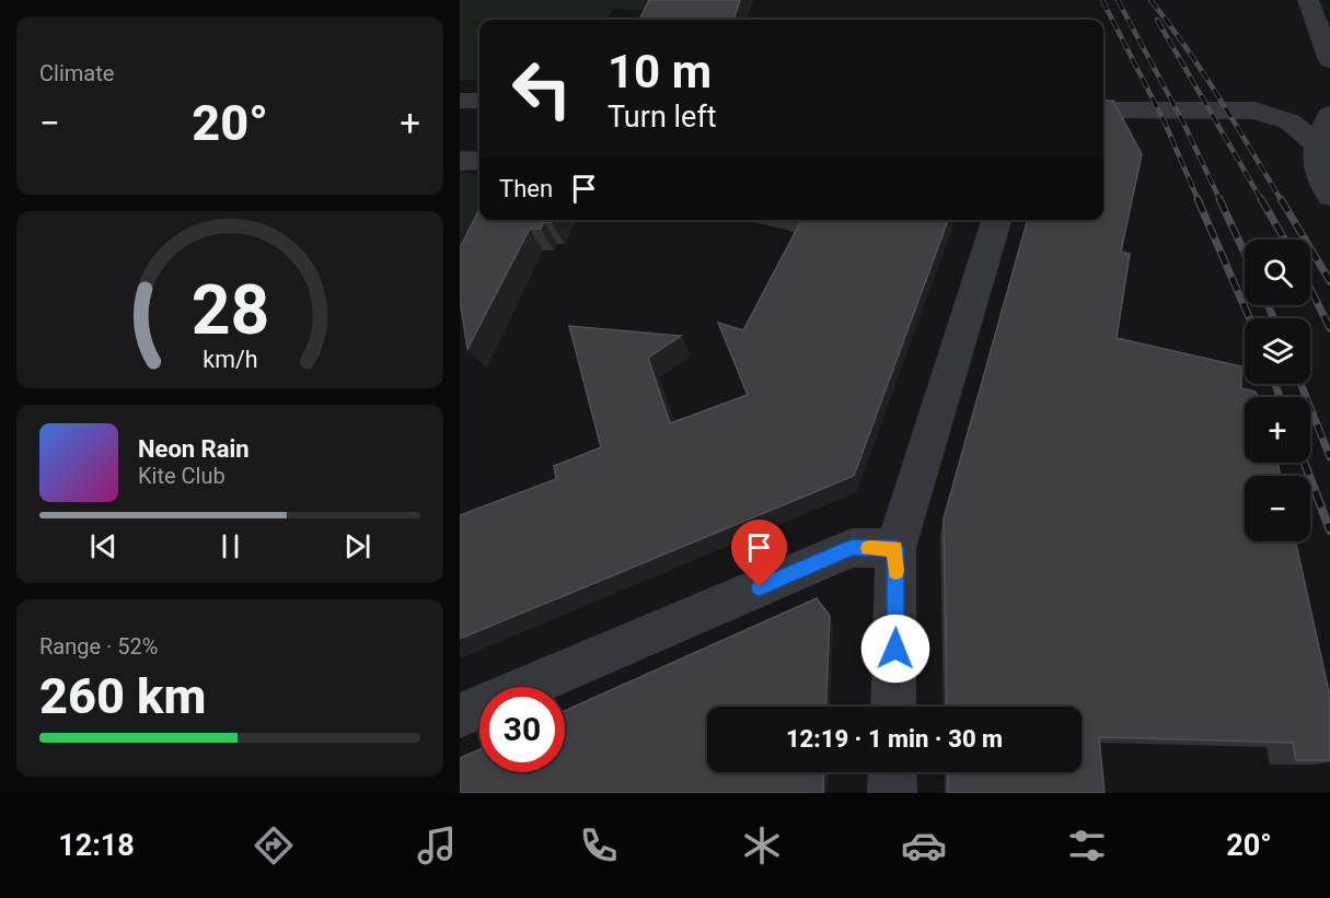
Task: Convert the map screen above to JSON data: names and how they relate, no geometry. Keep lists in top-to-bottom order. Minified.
{"page":{"tile":["Climate",["Range · 52%","260 km"]],"turn":["10 m","Turn left"],"heat":["−","20°","+"],"then":"Then","map_buttons":["+","−"],"song":["Neon Rain","Kite Club"],"limit":"30","trip":"12:19 · 1 min · 30 m","tabs":["12:18","20°"],"gauge":["28","km/h"]}}
